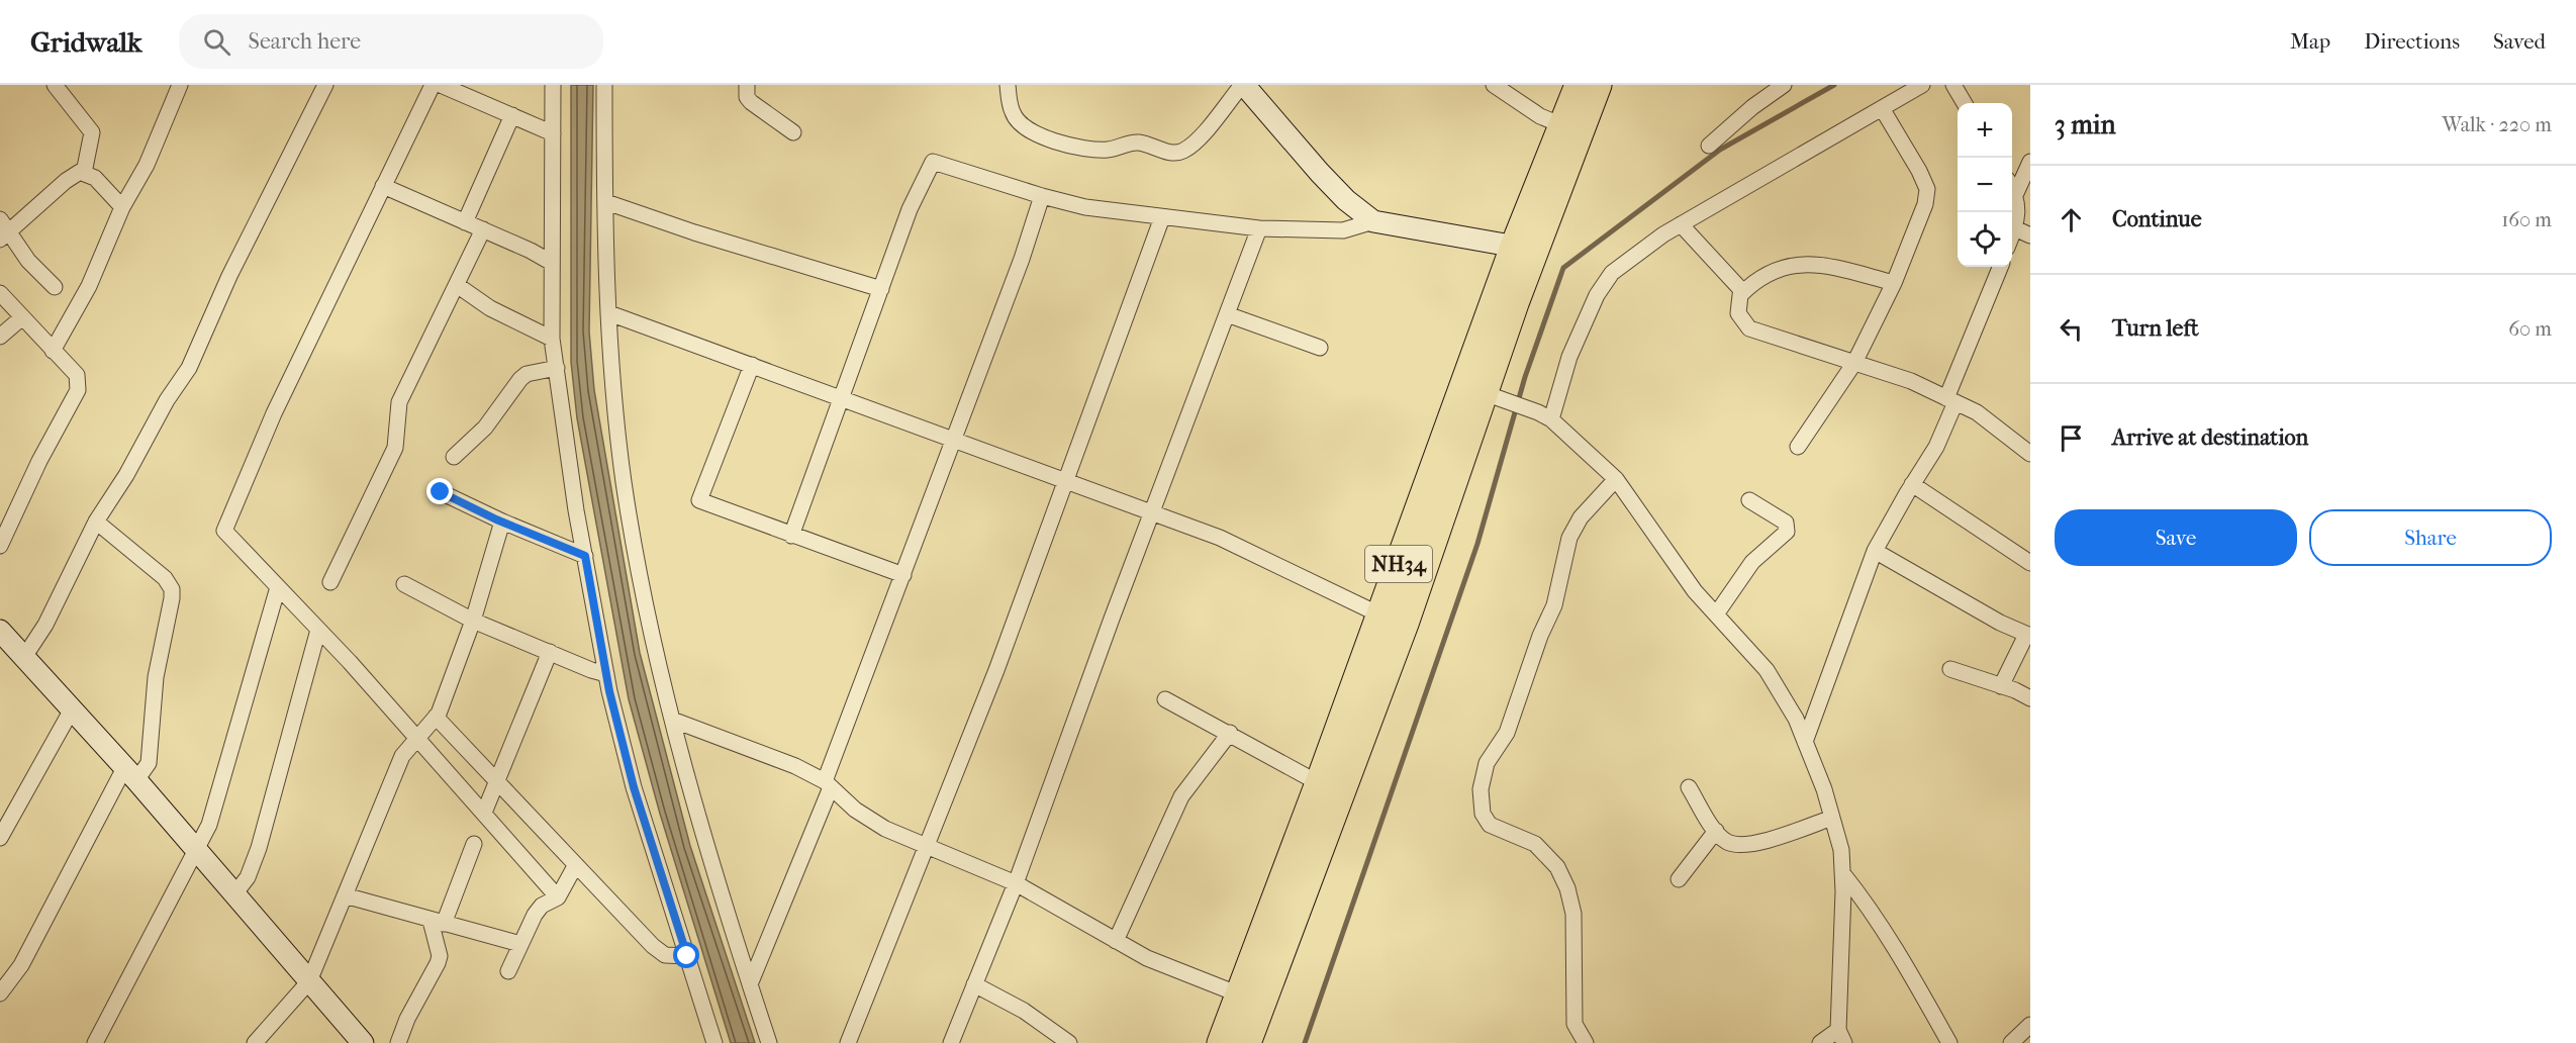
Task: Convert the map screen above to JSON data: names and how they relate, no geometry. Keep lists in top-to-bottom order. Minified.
{"streets":{"highway":["NH34"]},"page":{"header":"Gridwalk","search":"Search here","nav":["Map","Directions","Saved"],"heading":["3 min","Walk · 220 m"],"map_buttons":["+","−"],"list":[["Continue","160 m"],["Turn left","60 m"],"Arrive at destination"],"buttons":["Save","Share"]}}
